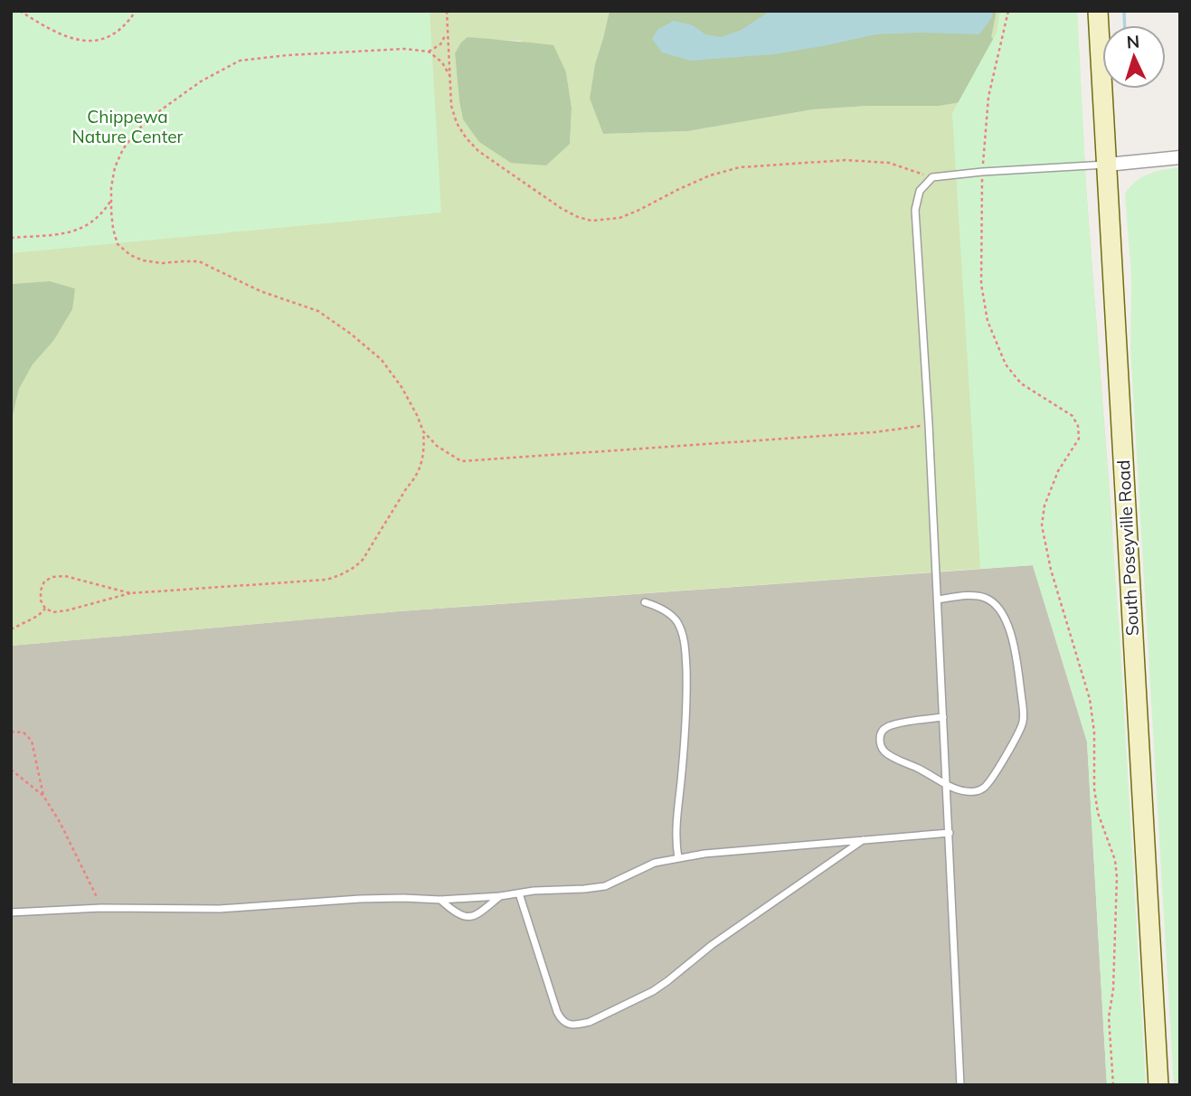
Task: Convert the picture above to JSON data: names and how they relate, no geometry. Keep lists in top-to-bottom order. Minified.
{"streets":{"main road":["South Poseyville Road"]},"parks":["Chippewa Nature Center"],"north":"top"}
